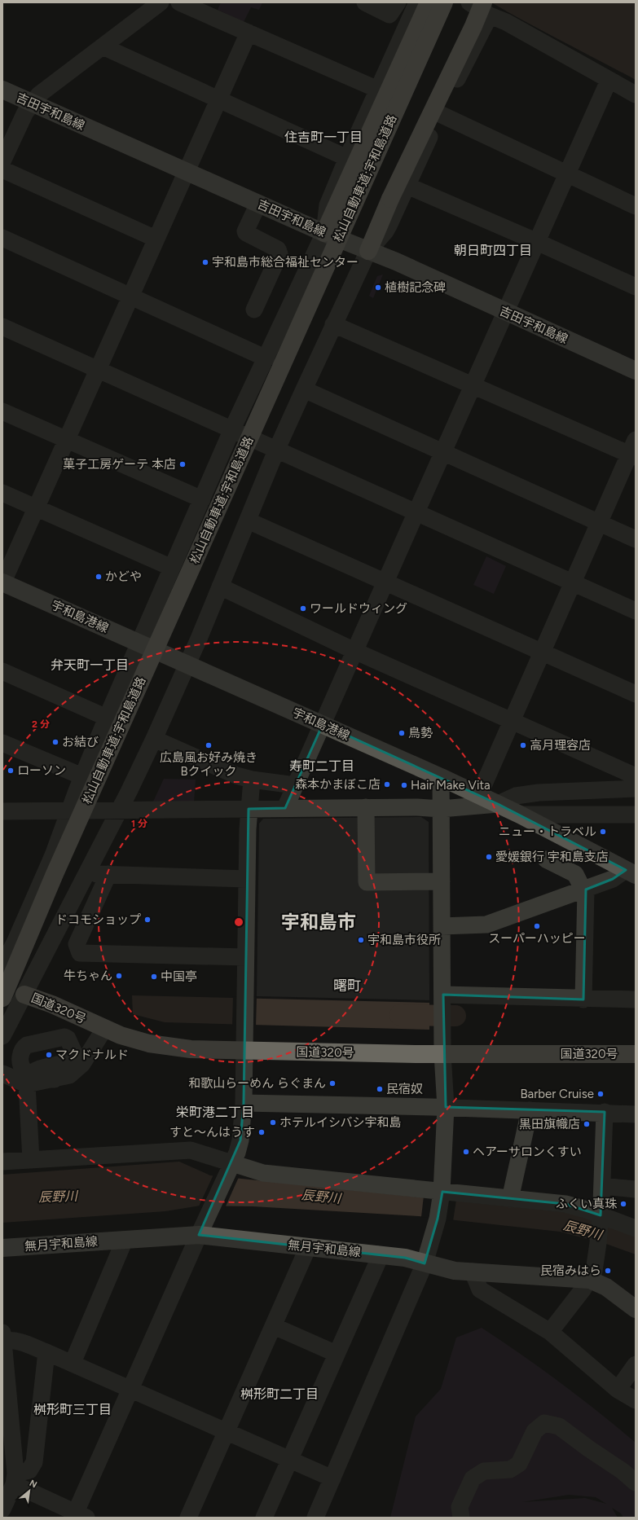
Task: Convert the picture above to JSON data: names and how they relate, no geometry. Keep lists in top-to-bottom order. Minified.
{"streets":{"highway":["松山自動車道;宇和島道路","国道320号"],"main road":["吉田宇和島線","宇和島港線","無月宇和島線"]},"districts":["住吉町一丁目","朝日町四丁目","弁天町一丁目","寿町二丁目","宇和島市","曙町","栄町港二丁目","桝形町二丁目","桝形町三丁目"],"water":["辰野川"],"places":["宇和島市総合福祉センター","植樹記念碑","菓子工房ゲーテ 本店","かどや","ワールドウィング","鳥勢","お結び","広島風お好み焼き Bクイック","高月理容店","ローソン","森本かまぼこ店","Hair Make Vita","ニュー・トラベル","愛媛銀行 宇和島支店","ドコモショップ","スーパーハッピー","宇和島市役所","牛ちゃん","中国亭","マクドナルド","和歌山らーめん らぐまん","民宿奴","Barber Cruise","ホテルイシバシ宇和島","黒田旗幟店","すと～んはうす","ヘアーサロンくすい","ふくい真珠","民宿みはら"],"north":"top right","rings":["2 分","1 分"]}
